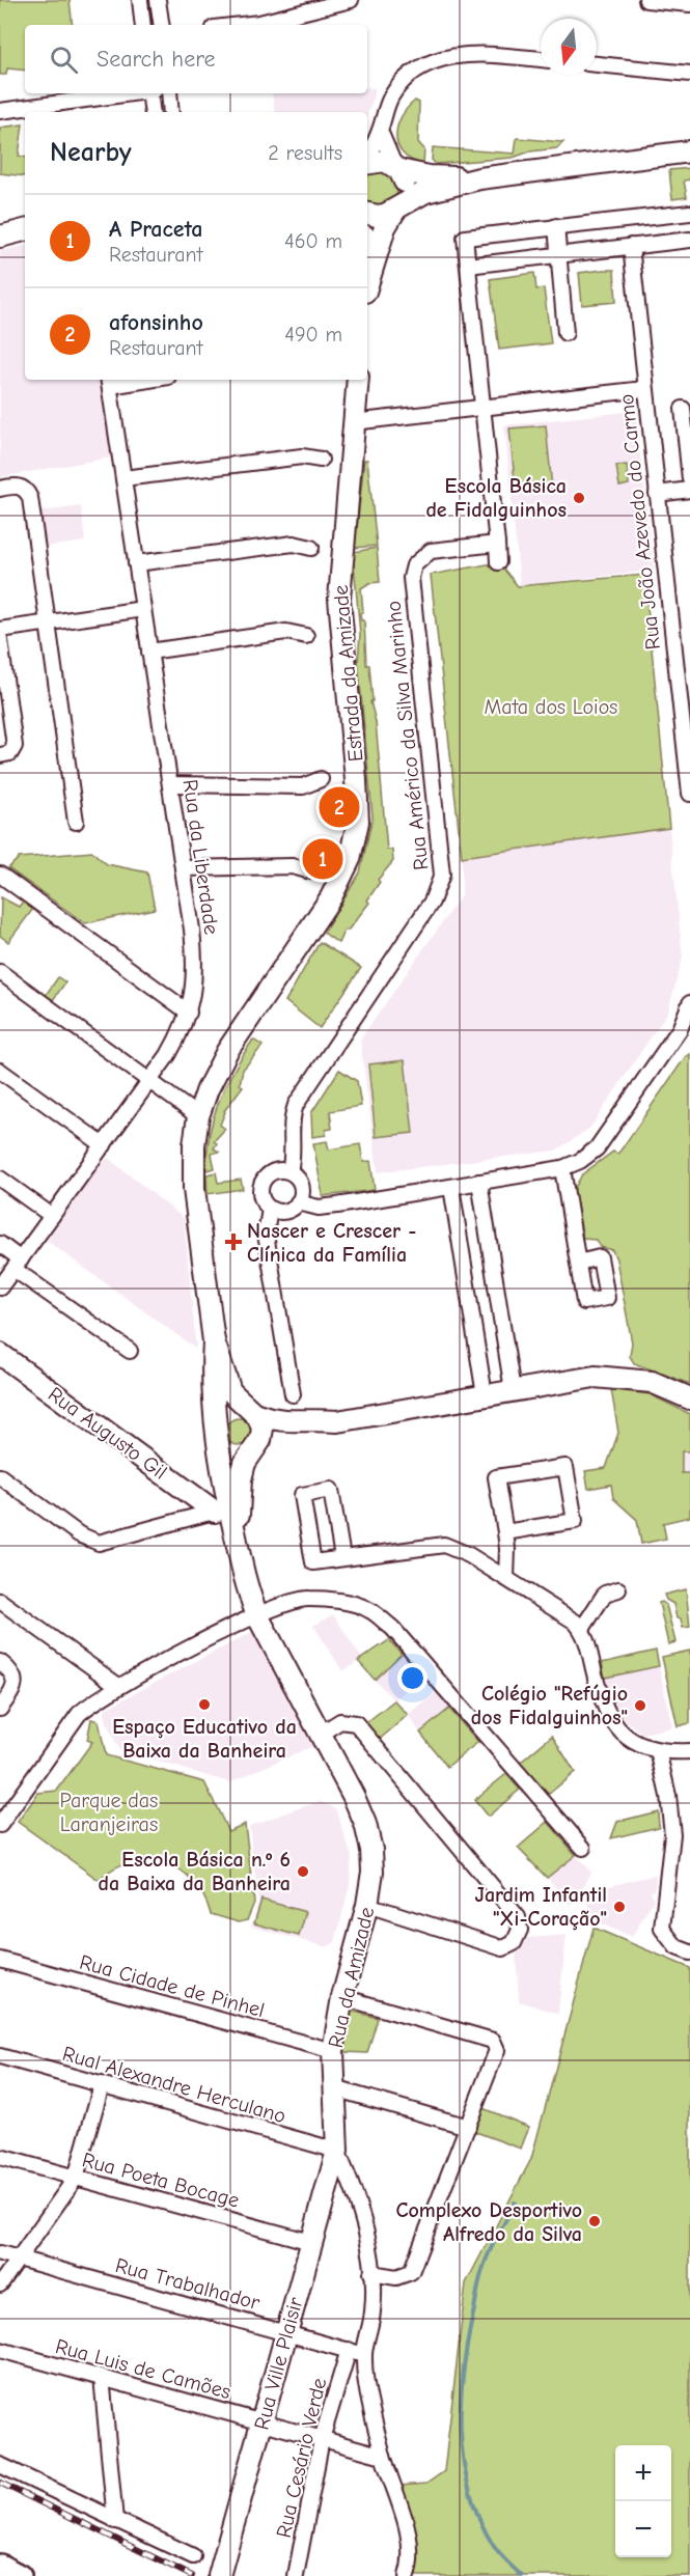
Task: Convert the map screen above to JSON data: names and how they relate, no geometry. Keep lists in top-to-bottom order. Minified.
{"streets":{"street":["Rua João Azevedo do Carmo","Estrada da Amizade","Rua Américo da Silva Marinho","Rua da Liberdade","Rua Augusto Gil","Rua da Amizade","Rua Cidade de Pinhel","Rual Alexandre Herculano","Rua Poeta Bocage","Rua Trabalhador","Rua Ville Plaisir","Rua Luis de Camões","Rua Cesário Verde"]},"crossings":[["Estrada da Amizade","Rua da Amizade"],["Rua Augusto Gil","Rua da Amizade"],["Rua da Amizade","Rua Cidade de Pinhel"],["Rua da Amizade","Rual Alexandre Herculano"],["Rua da Amizade","Rua Trabalhador"],["Rua da Amizade","Rua Ville Plaisir"],["Rua da Amizade","Rua Luis de Camões"],["Rual Alexandre Herculano","Rua Ville Plaisir"],["Rua Poeta Bocage","Rua Ville Plaisir"],["Rua Trabalhador","Rua Ville Plaisir"],["Rua Trabalhador","Rua Cesário Verde"],["Rua Ville Plaisir","Rua Luis de Camões"],["Rua Luis de Camões","Rua Cesário Verde"]],"parks":["Mata dos Loios","Parque das Laranjeiras"],"places":{"other":["Escola Básica de Fidalguinhos","Espaço Educativo da Baixa da Banheira","Colégio \"Refúgio dos Fidalguinhos\"","Escola Básica n.º 6 da Baixa da Banheira","Jardim Infantil \"Xi-Coração\"","Complexo Desportivo Alfredo da Silva"],"health":["Nascer e Crescer - Clínica da Família"]},"north":"bottom","page":{"search":"Search here","heading":["Nearby","2 results"],"list":[{"mark":"1","name":"A Praceta","note":"Restaurant","value":"460 m"},{"mark":"2","name":"afonsinho","note":"Restaurant","value":"490 m"}],"pins":["2","1"],"map_buttons":["+","−"]}}
